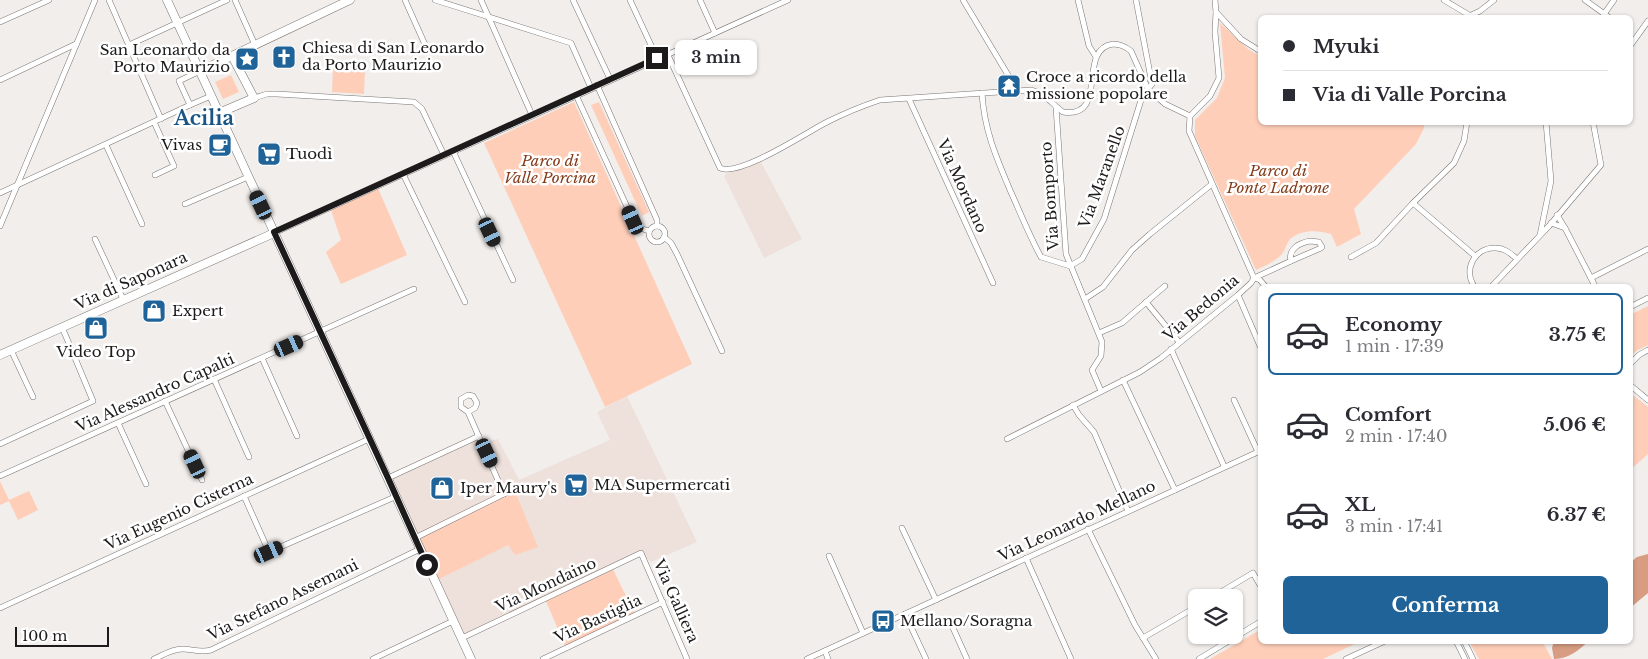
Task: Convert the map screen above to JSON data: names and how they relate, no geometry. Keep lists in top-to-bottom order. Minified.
{"streets":{"street":["Via Maranello","Via Mordano","Via Bomporto","Via di Saponara","Via Bedonia","Via Alessandro Capalti","Via Eugenio Cisterna","Via Leonardo Mellano","Via Mondaino","Via Stefano Assemani","Via Galliera","Via Bastiglia"]},"crossings":[["Via Maranello","Via Bomporto"],["Via Bomporto","Via Bedonia"],["Via Mondaino","Via Galliera"],["Via Galliera","Via Bastiglia"]],"districts":["Acilia"],"parks":["Parco di Valle Porcina","Parco di Ponte Ladrone"],"places":{"church":["Chiesa di San Leonardo da Porto Maurizio"],"place":["San Leonardo da Porto Maurizio"],"temple":["Croce a ricordo della missione popolare"],"cafe":["Vivas"],"supermarket":["Tuodì","MA Supermercati"],"shop":["Expert","Video Top","Iper Maury's"],"bus stop":["Mellano/Soragna"]},"scale_bar":"100 m","page":{"banner":["Myuki","Via di Valle Porcina"],"bubble":"3 min","list":[{"name":"Economy","note":"1 min · 17:39","value":"3.75 €"},{"name":"Comfort","note":"2 min · 17:40","value":"5.06 €"},{"name":"XL","note":"3 min · 17:41","value":"6.37 €"}],"buttons":"Conferma","scale":"100 m"}}
